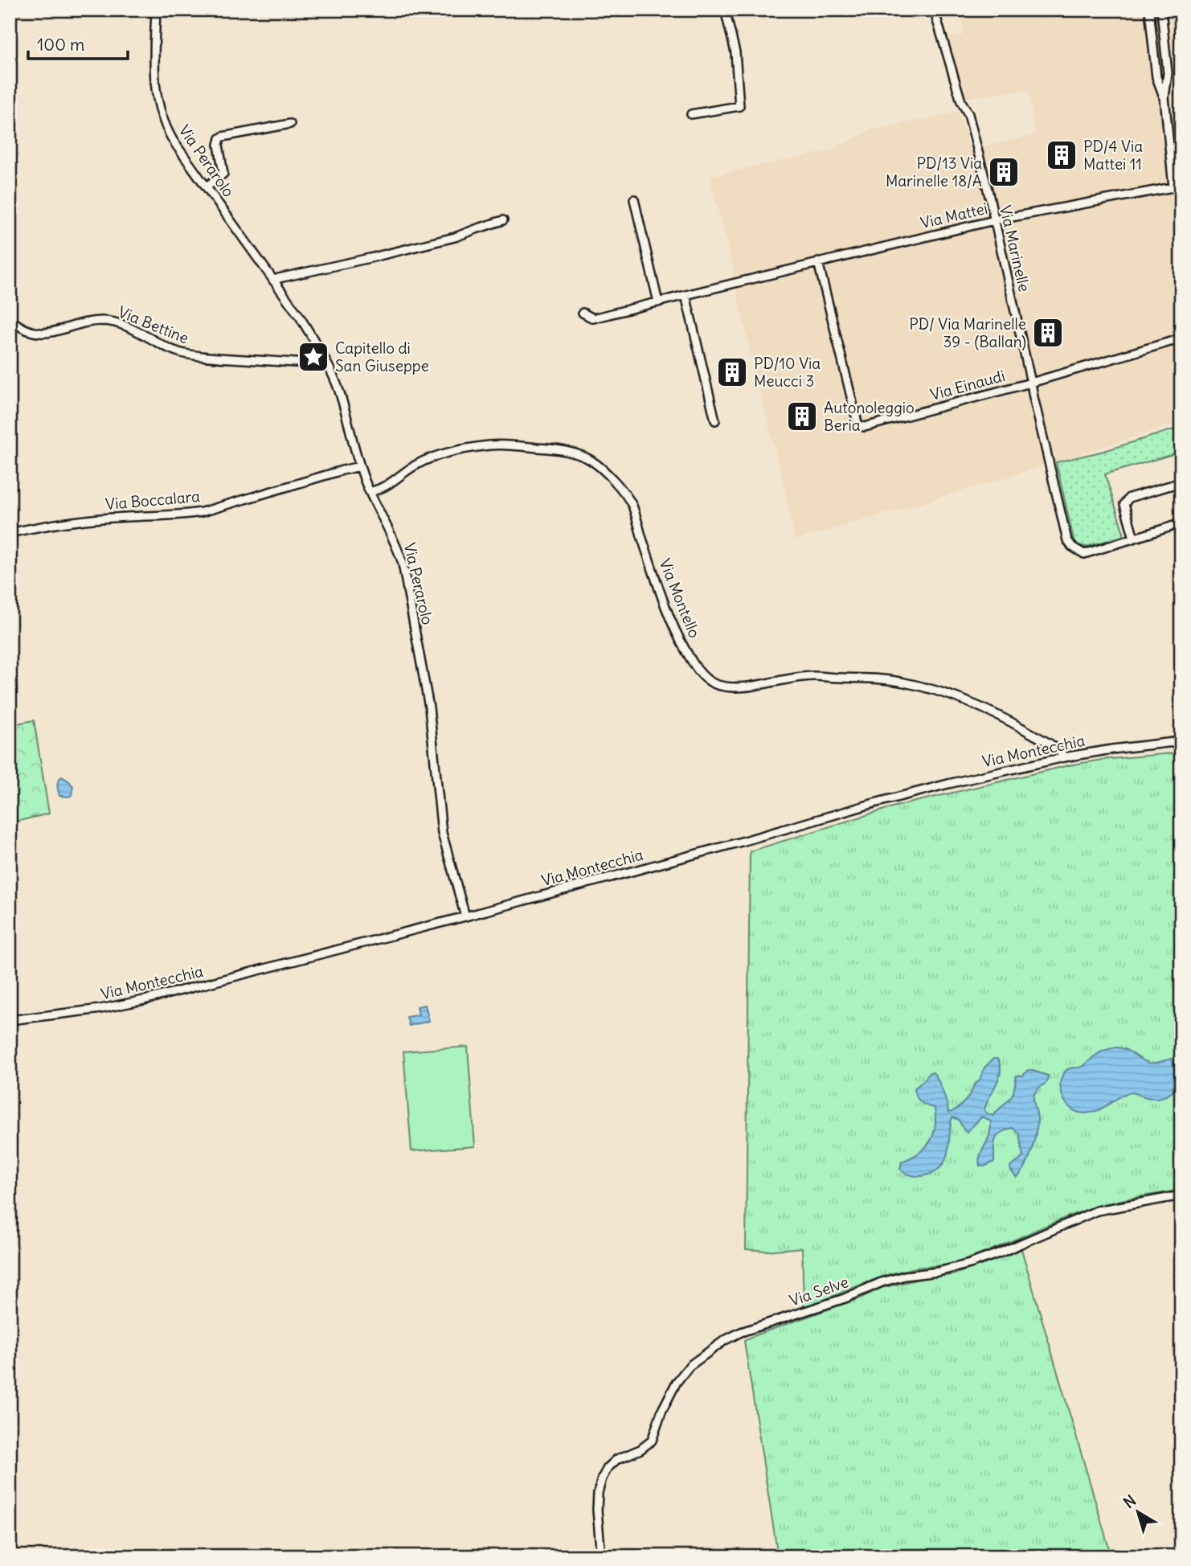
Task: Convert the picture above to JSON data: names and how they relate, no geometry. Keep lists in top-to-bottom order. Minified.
{"streets":{"street":["Via Perarolo","Via Mattei","Via Marinelle","Via Bettine","Via Einaudi","Via Boccalara","Via Montello","Via Montecchia","Via Selve"]},"crossings":[["Via Perarolo","Via Bettine"],["Via Perarolo","Via Boccalara"],["Via Perarolo","Via Montello"],["Via Perarolo","Via Montecchia"],["Via Mattei","Via Marinelle"],["Via Mattei","Via Einaudi"],["Via Marinelle","Via Einaudi"],["Via Montello","Via Montecchia"]],"places":{"building":["PD/4 Via Mattei 11","PD/13 Via Marinelle 18/A","PD/ Via Marinelle 39 - (Ballan)","PD/10 Via Meucci 3","Autonoleggio Beria"],"place":["Capitello di San Giuseppe"]},"scale_bar":"100 m","north":"top left"}
